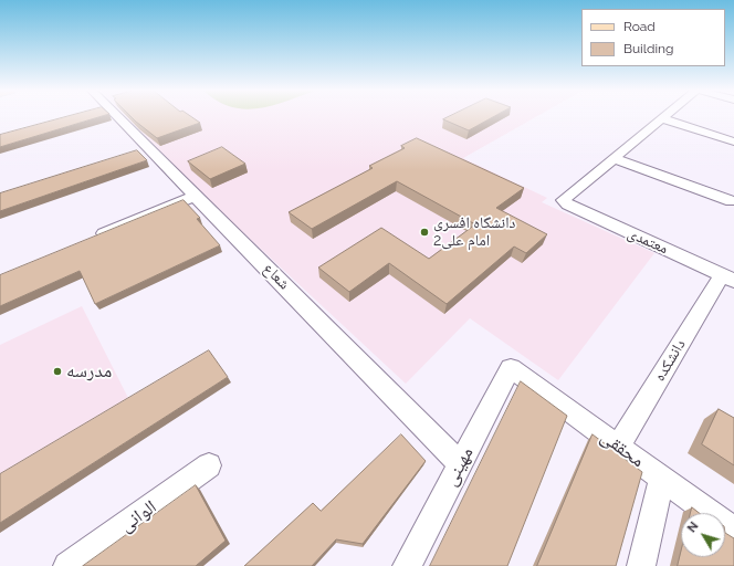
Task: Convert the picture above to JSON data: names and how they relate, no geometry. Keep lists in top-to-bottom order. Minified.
{"streets":{"street":["معتمدی","شعاع","دانشکده","محققی","مهینی","الوانی"]},"crossings":[["معتمدی","دانشکده"],["شعاع","مهینی"],["دانشکده","محققی"],["محققی","مهینی"]],"places":["دانشگاه افسری امام علی2","مدرسه"],"legend":["Road","Building"],"north":"top left"}
